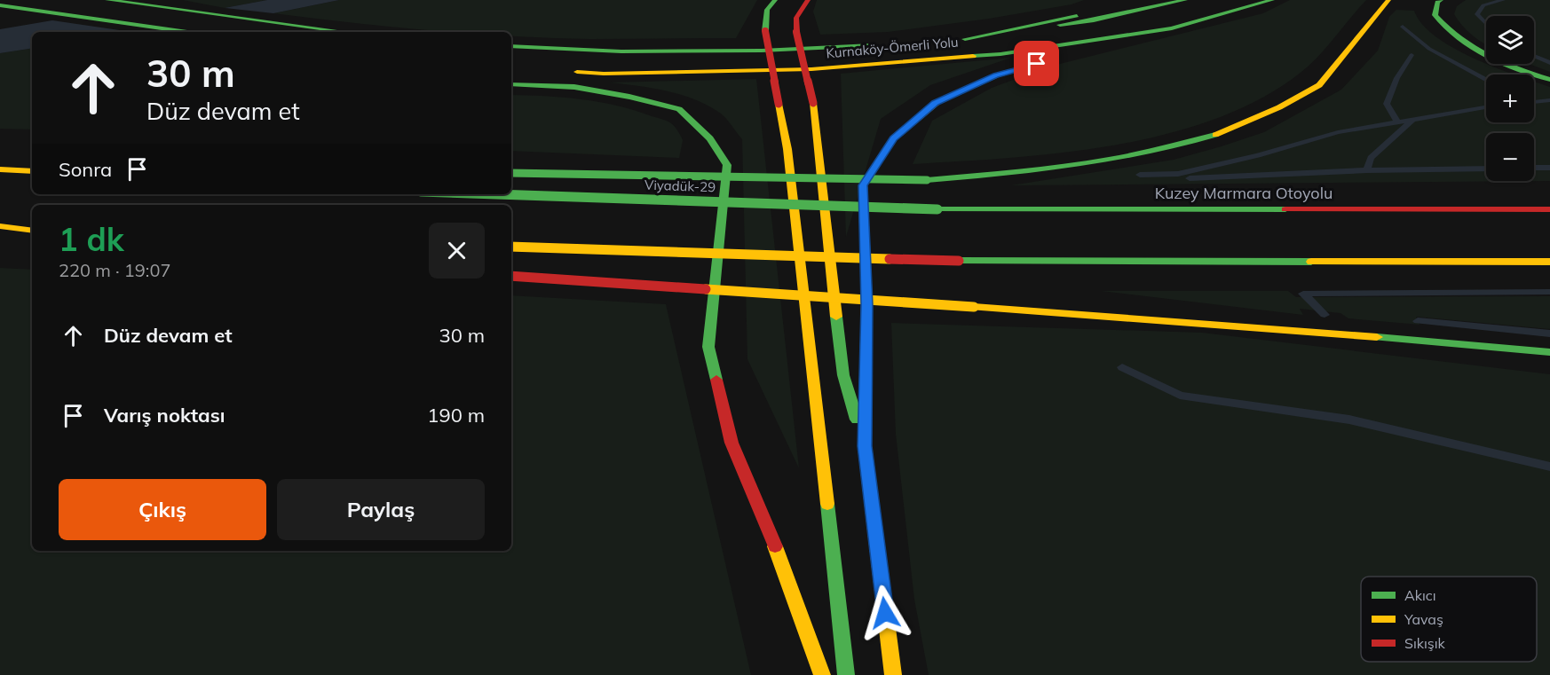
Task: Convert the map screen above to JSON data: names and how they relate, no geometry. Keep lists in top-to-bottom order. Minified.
{"streets":{"main road":["Kurnaköy-Ömerli Yolu","Viyadük-29","Kuzey Marmara Otoyolu"]},"crossings":[["Viyadük-29","Kuzey Marmara Otoyolu"]],"legend":["Akıcı","Yavaş","Sıkışık"],"page":{"map_buttons":["+","−"],"turn":["30 m","Düz devam et"],"then":"Sonra","heading":["1 dk","220 m · 19:07"],"list":[{"name":"Düz devam et","value":"30 m"},{"name":"Varış noktası","value":"190 m"}],"buttons":["Çıkış","Paylaş"]}}
